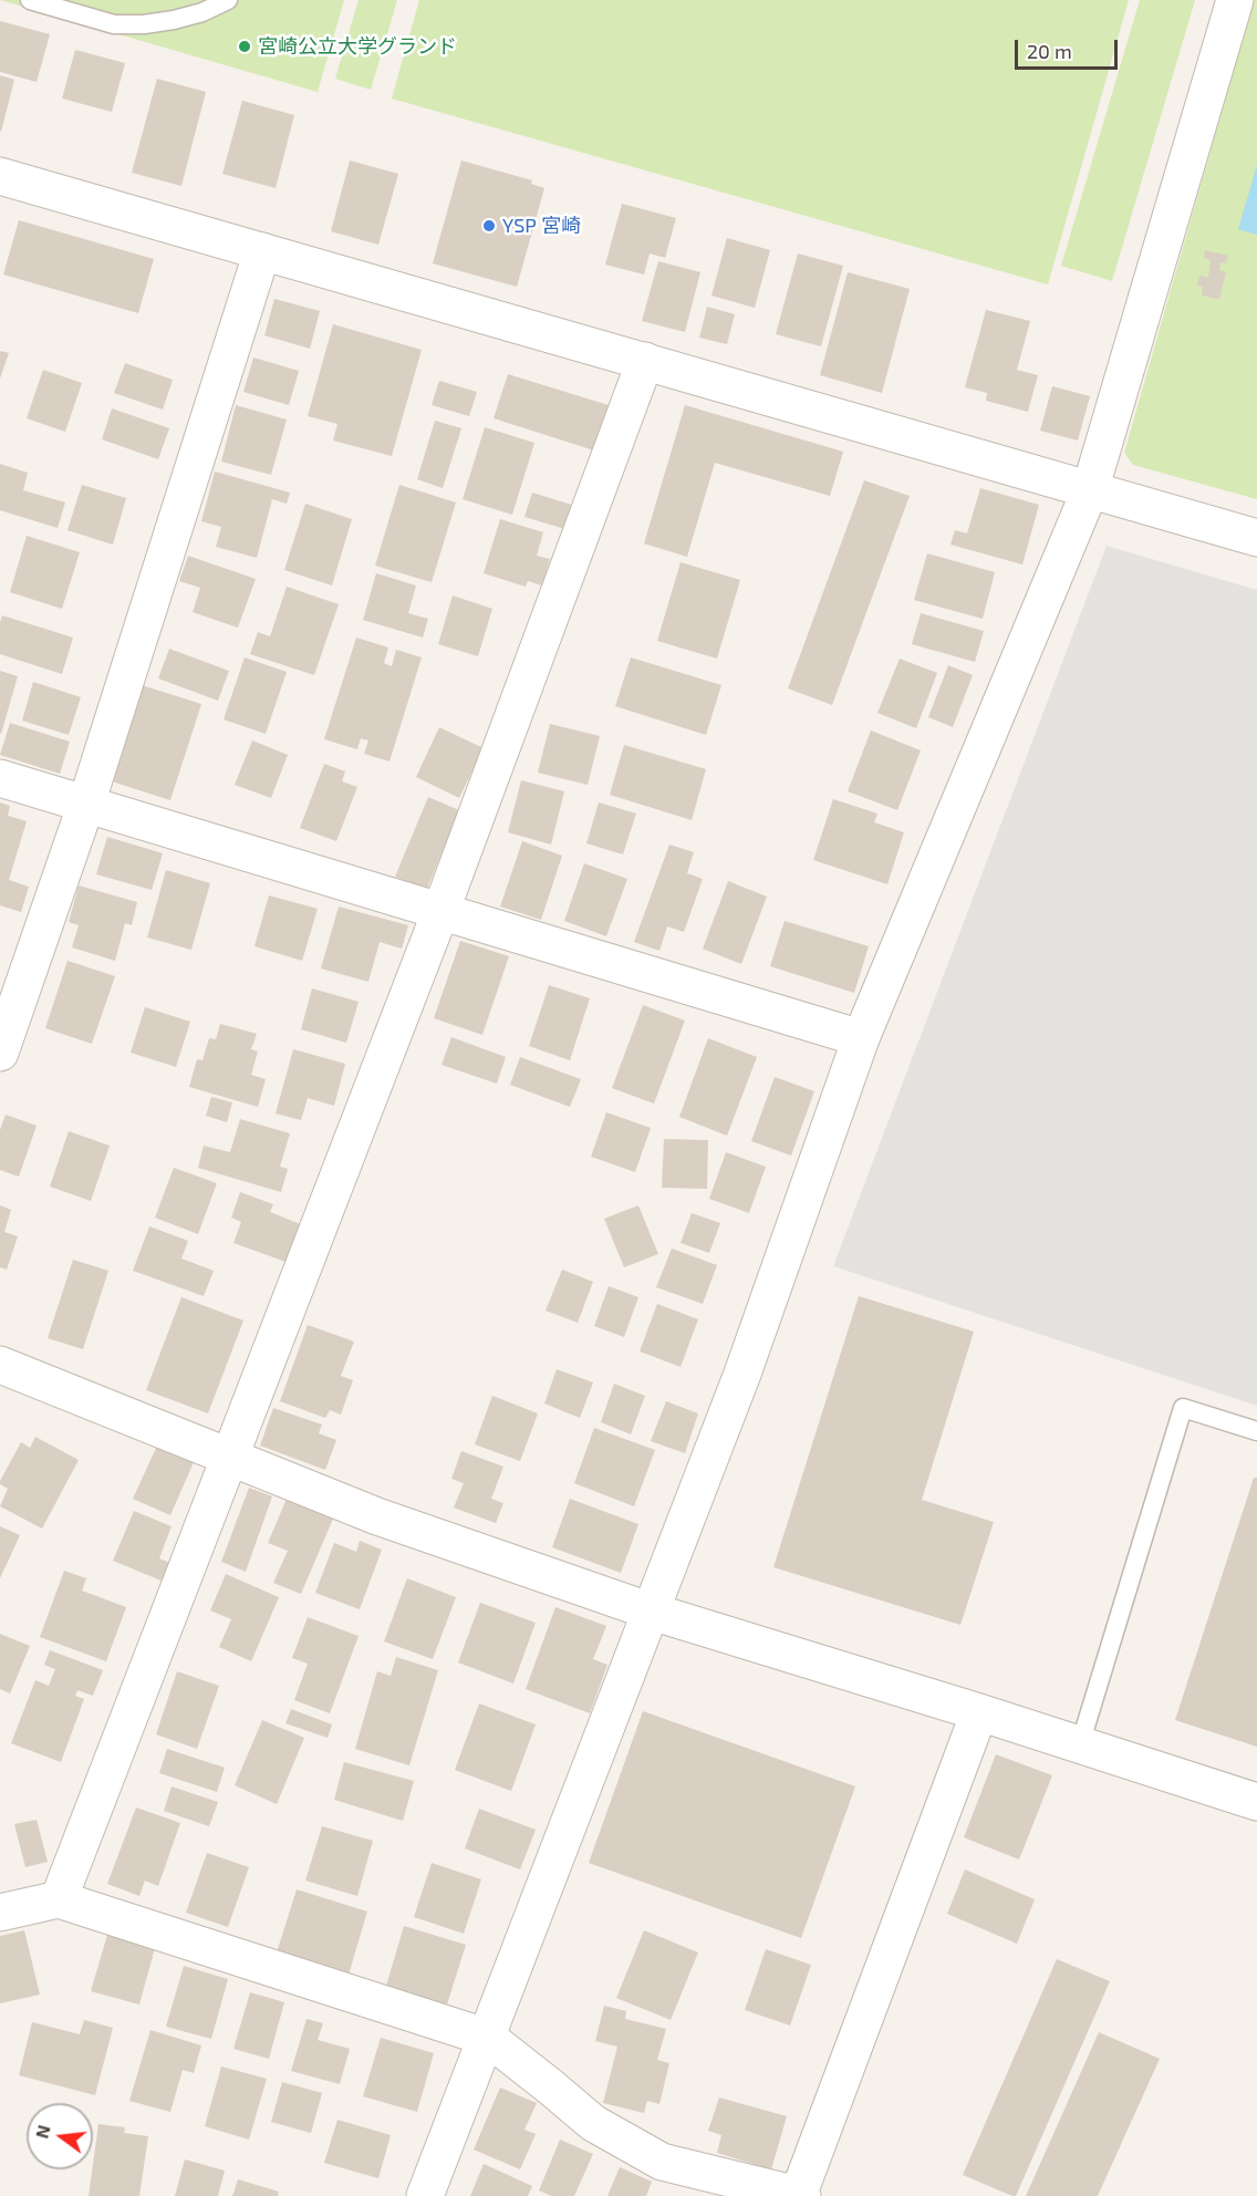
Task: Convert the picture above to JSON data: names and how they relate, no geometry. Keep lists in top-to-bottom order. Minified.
{"places":["宮崎公立大学グランド","YSP 宮崎"],"scale_bar":"20 m","north":"left"}
